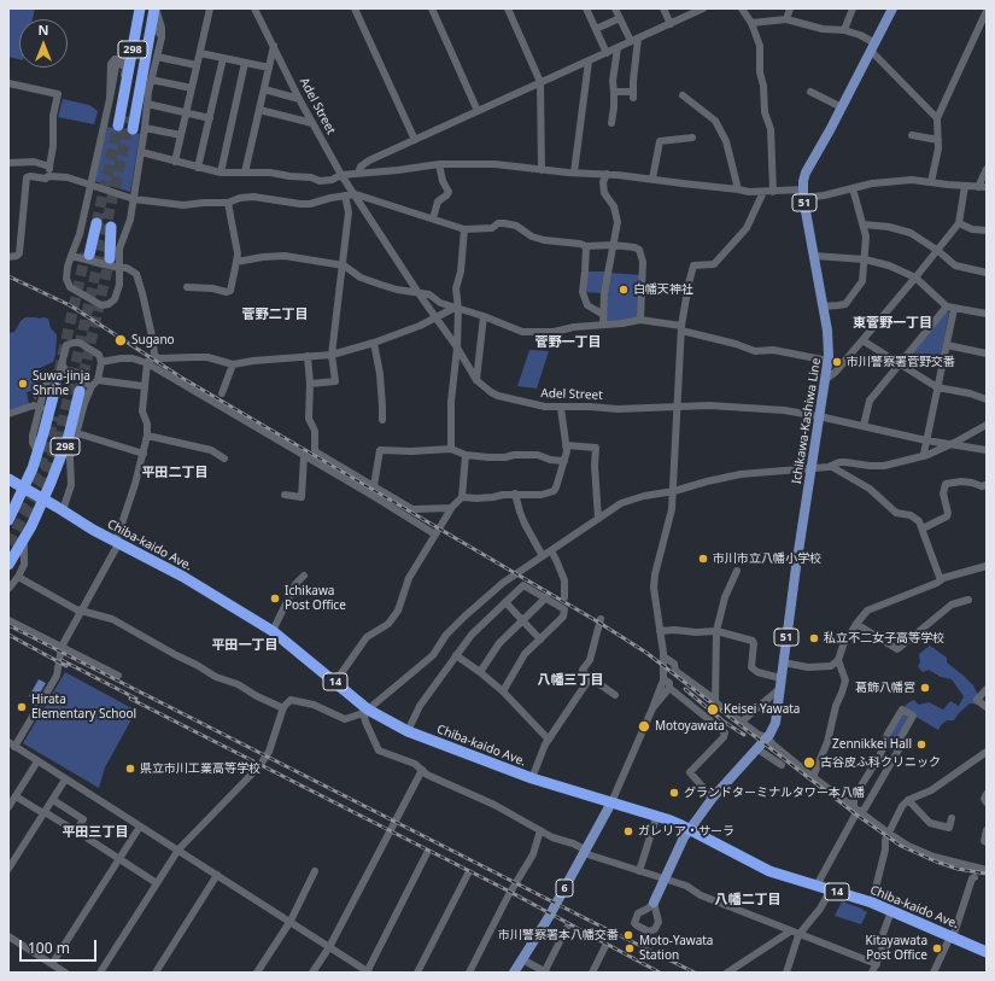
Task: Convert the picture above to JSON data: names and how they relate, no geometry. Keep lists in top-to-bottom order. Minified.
{"streets":{"highway":["298","Chiba-kaido Ave.","14"],"main road":["51","Ichikawa-Kashiwa Line","6"],"street":["Adel Street"]},"crossings":[["298","Chiba-kaido Ave."],["Adel Street","Ichikawa-Kashiwa Line"],["Ichikawa-Kashiwa Line","Chiba-kaido Ave."],["Chiba-kaido Ave.","6"]],"districts":["菅野二丁目","東菅野一丁目","菅野一丁目","平田二丁目","平田一丁目","八幡三丁目","平田三丁目","八幡二丁目"],"places":["白幡天神社","Sugano","市川警察署菅野交番","Suwa-jinja Shrine","市川市立八幡小学校","Ichikawa Post Office","私立不二女子高等学校","葛飾八幡宮","Hirata Elementary School","Keisei Yawata","Motoyawata","Zennikkei Hall","古谷皮ふ科クリニック","県立市川工業高等学校","グランドターミナルタワー本八幡","ガレリア・サーラ","市川警察署本八幡交番","Moto-Yawata Station","Kitayawata Post Office"],"scale_bar":"100 m","north":"top"}
